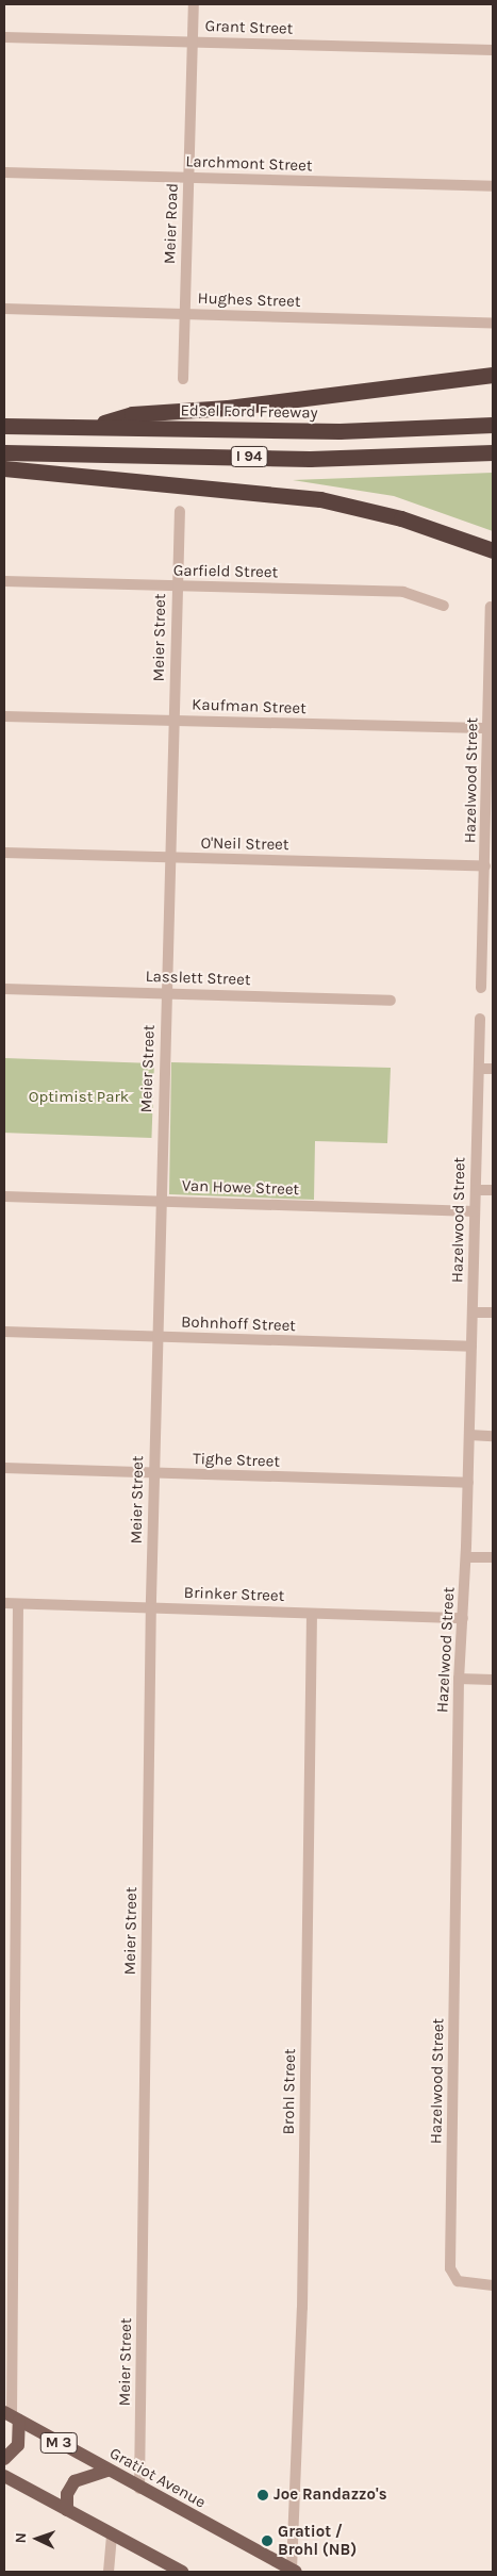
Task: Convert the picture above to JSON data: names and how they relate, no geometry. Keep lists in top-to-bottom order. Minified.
{"streets":{"highway":["Edsel Ford Freeway","I 94"],"main road":["M 3","Gratiot Avenue"],"street":["Grant Street","Larchmont Street","Meier Road","Hughes Street","Garfield Street","Meier Street","Kaufman Street","Hazelwood Street","O'Neil Street","Lasslett Street","Van Howe Street","Bohnhoff Street","Tighe Street","Brinker Street","Brohl Street"]},"crossings":[["Grant Street","Meier Road"],["Larchmont Street","Meier Road"],["Meier Road","Hughes Street"],["Garfield Street","Meier Street"],["Meier Street","Kaufman Street"],["Meier Street","O'Neil Street"],["Meier Street","Lasslett Street"],["Meier Street","Van Howe Street"],["Meier Street","Bohnhoff Street"],["Meier Street","Tighe Street"],["Meier Street","Brinker Street"],["Meier Street","Gratiot Avenue"],["Kaufman Street","Hazelwood Street"],["Hazelwood Street","O'Neil Street"],["Hazelwood Street","Van Howe Street"],["Hazelwood Street","Bohnhoff Street"],["Hazelwood Street","Tighe Street"],["Hazelwood Street","Brinker Street"],["Brinker Street","Brohl Street"],["Brohl Street","Gratiot Avenue"]],"parks":["Optimist Park"],"places":["Joe Randazzo's","Gratiot / Brohl (NB)"],"north":"left"}
